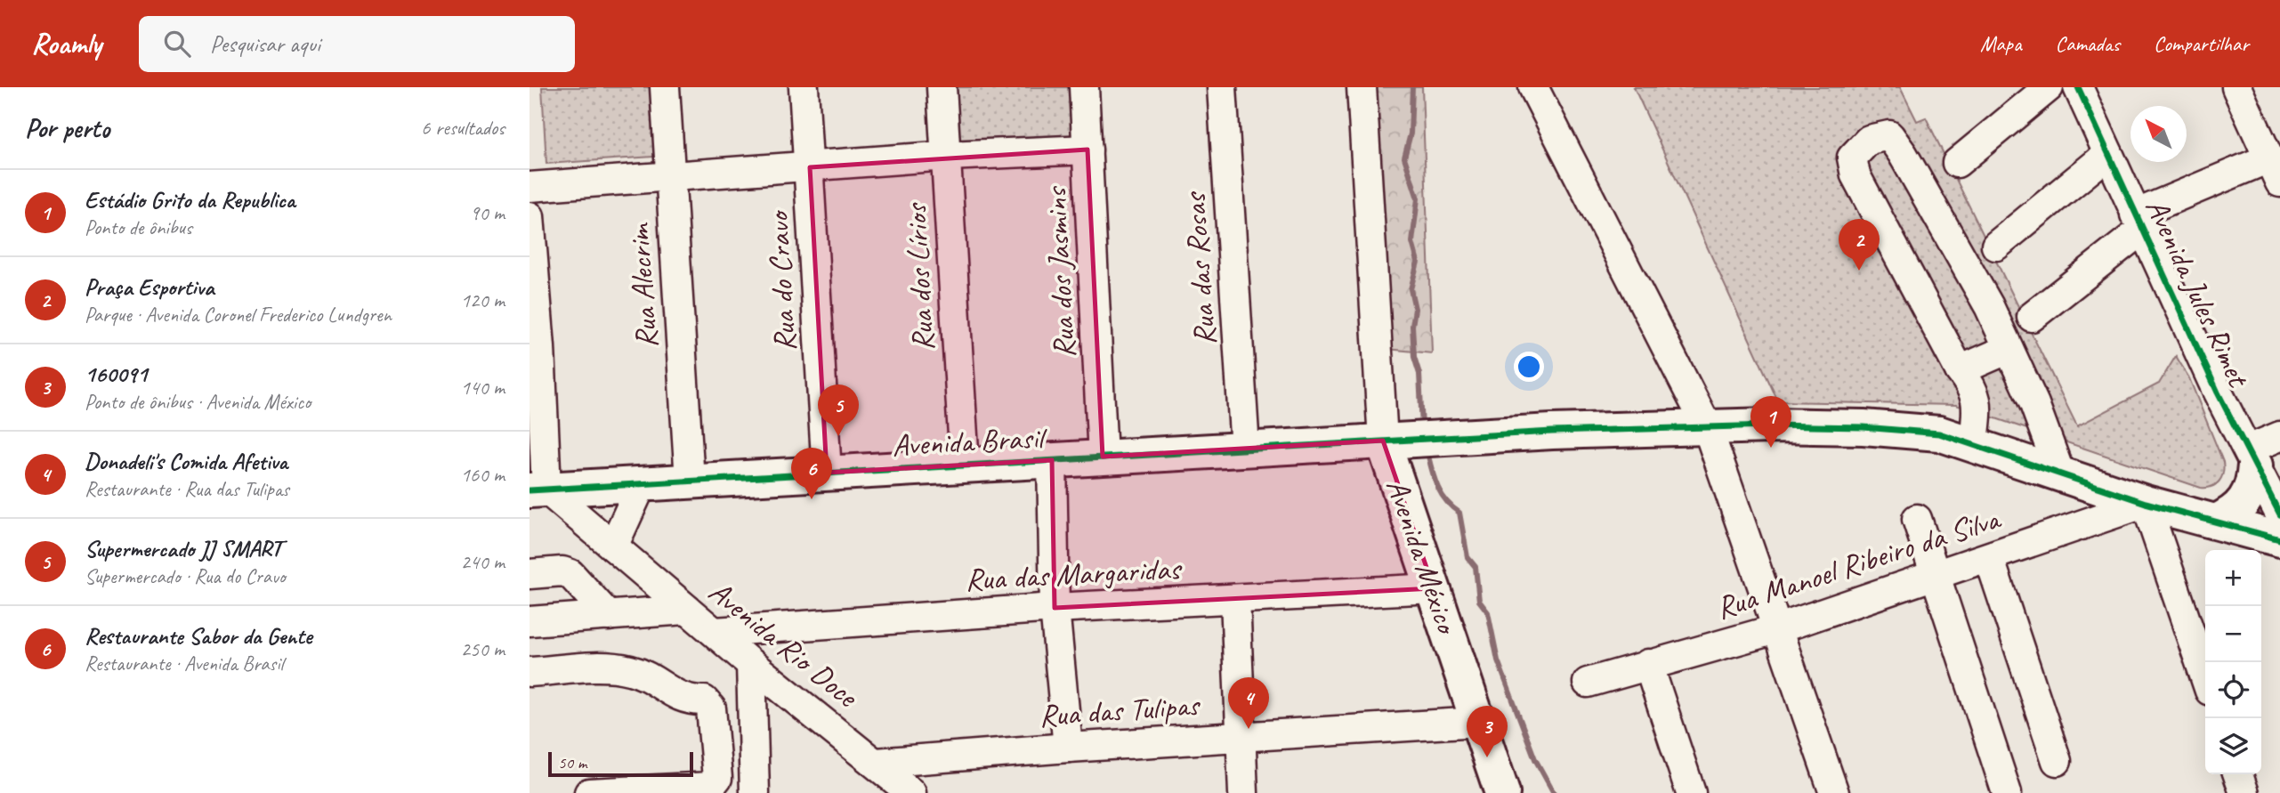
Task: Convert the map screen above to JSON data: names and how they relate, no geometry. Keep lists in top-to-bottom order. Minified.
{"streets":{"main road":["Avenida Brasil","Avenida México"],"street":["Rua das Rosas","Rua dos Jasmins","Rua dos Lírios","Rua do Cravo","Rua Alecrim","Avenida Jules Rimet","Rua Manoel Ribeiro da Silva","Rua das Margaridas","Avenida Rio Doce","Rua das Tulipas"]},"crossings":[["Rua das Rosas","Avenida Brasil"],["Rua dos Jasmins","Avenida Brasil"],["Rua dos Lírios","Avenida Brasil"],["Rua do Cravo","Avenida Brasil"],["Rua Alecrim","Avenida Brasil"],["Avenida Brasil","Avenida México"],["Avenida Brasil","Rua Manoel Ribeiro da Silva"],["Avenida Brasil","Avenida Rio Doce"],["Avenida México","Rua das Margaridas"],["Avenida México","Rua das Tulipas"],["Rua das Margaridas","Avenida Rio Doce"],["Avenida Rio Doce","Rua das Tulipas"]],"scale_bar":"50 m","north":"top left","page":{"header":"Roamly","search":"Pesquisar aqui","nav":["Mapa","Camadas","Compartilhar"],"heading":["Por perto","6 resultados"],"list":[{"mark":"1","name":"Estádio Grito da Republica","note":"Ponto de ônibus","value":"90 m"},{"mark":"2","name":"Praça Esportiva","note":"Parque · Avenida Coronel Frederico Lundgren","value":"120 m"},{"mark":"3","name":"160091","note":"Ponto de ônibus · Avenida México","value":"140 m"},{"mark":"4","name":"Donadeli's Comida Afetiva","note":"Restaurante · Rua das Tulipas","value":"160 m"},{"mark":"5","name":"Supermercado JJ SMART","note":"Supermercado · Rua do Cravo","value":"240 m"},{"mark":"6","name":"Restaurante Sabor da Gente","note":"Restaurante · Avenida Brasil","value":"250 m"}],"pins":["2","5","1","6","4","3"],"map_buttons":["+","−"],"scale":"50 m"}}
